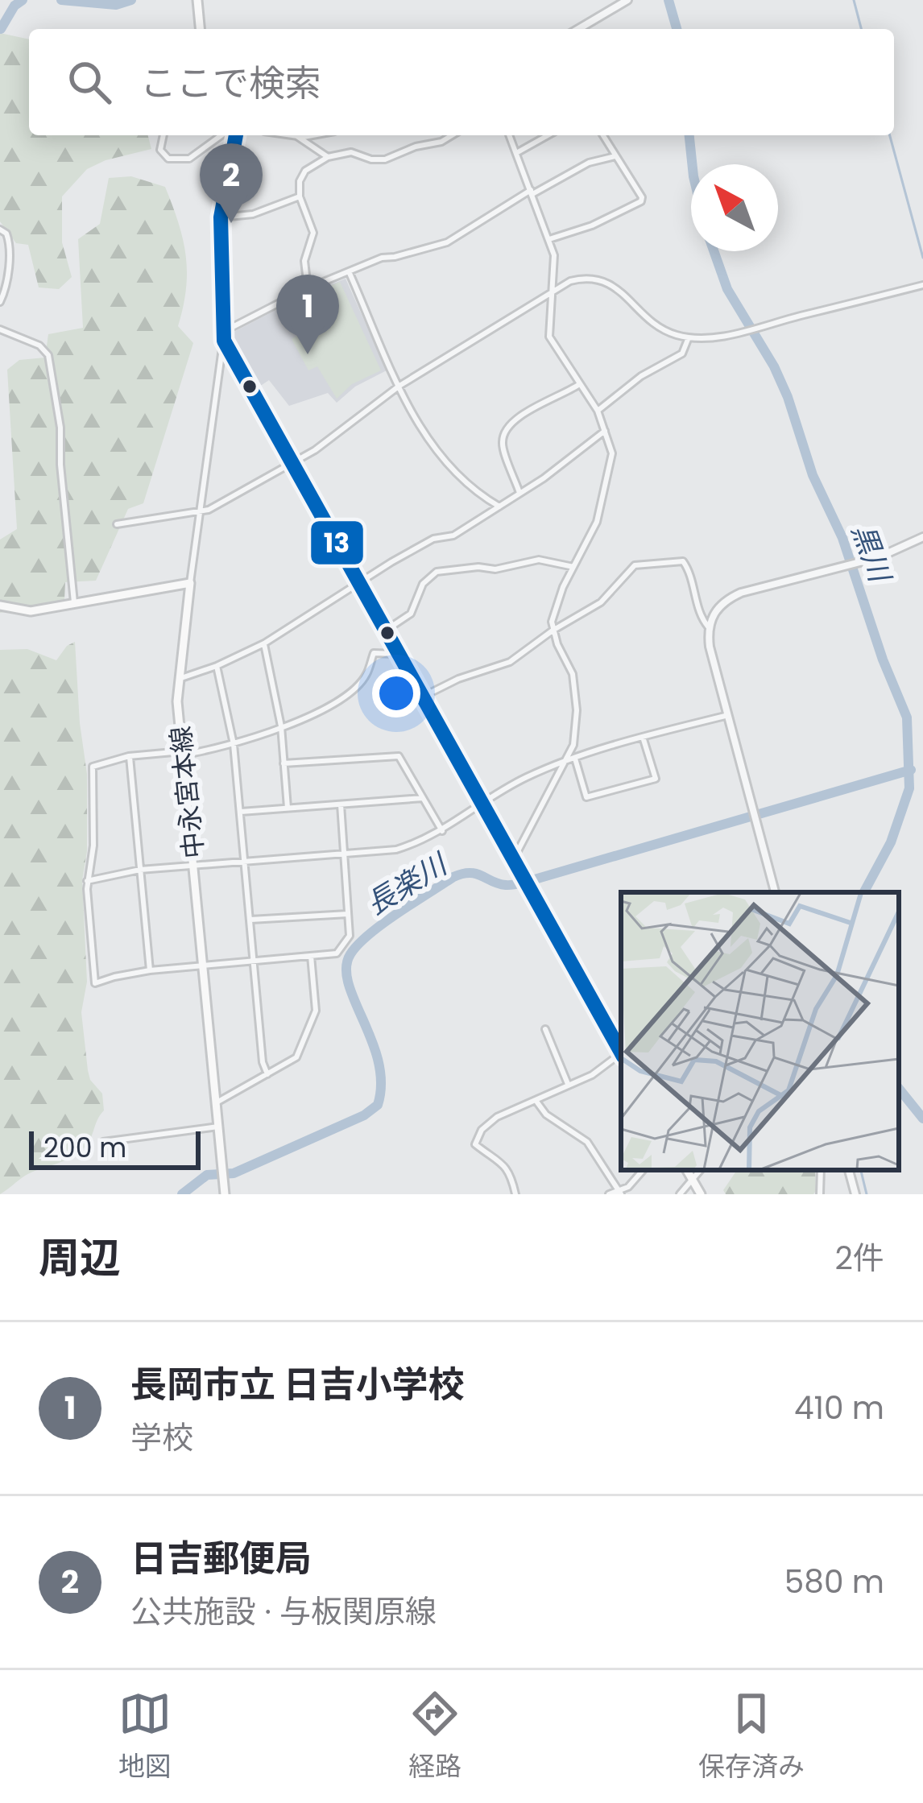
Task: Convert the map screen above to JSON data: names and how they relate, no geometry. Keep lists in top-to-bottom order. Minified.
{"streets":{"main road":["中永宮本線"]},"water":["黒川","長楽川"],"lines":["transit line 13"],"scale_bar":"200 m","north":"top left","page":{"search":"ここで検索","pins":["2","1"],"scale":"200 m","heading":["周辺","2件"],"list":[{"mark":"1","name":"長岡市立 日吉小学校","note":"学校","value":"410 m"},{"mark":"2","name":"日吉郵便局","note":"公共施設 · 与板関原線","value":"580 m"}],"nav":["地図","経路","保存済み"]}}
